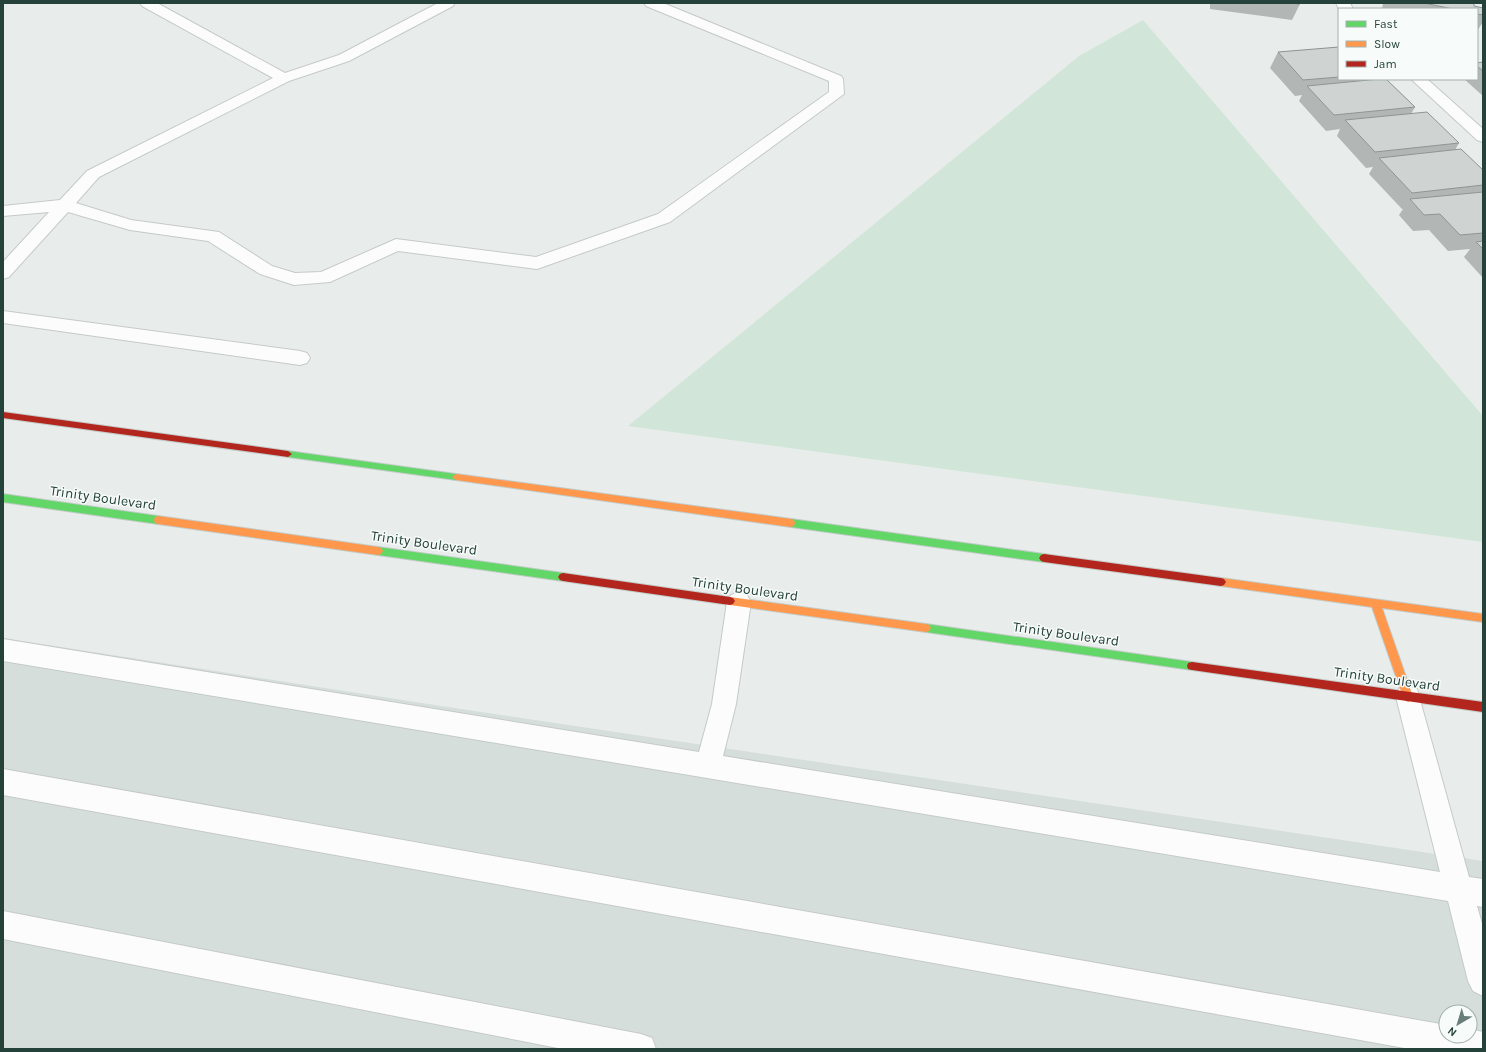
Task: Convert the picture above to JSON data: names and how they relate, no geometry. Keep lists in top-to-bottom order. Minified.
{"streets":{"main road":["Trinity Boulevard"]},"legend":["Fast","Slow","Jam"],"north":"bottom left"}
